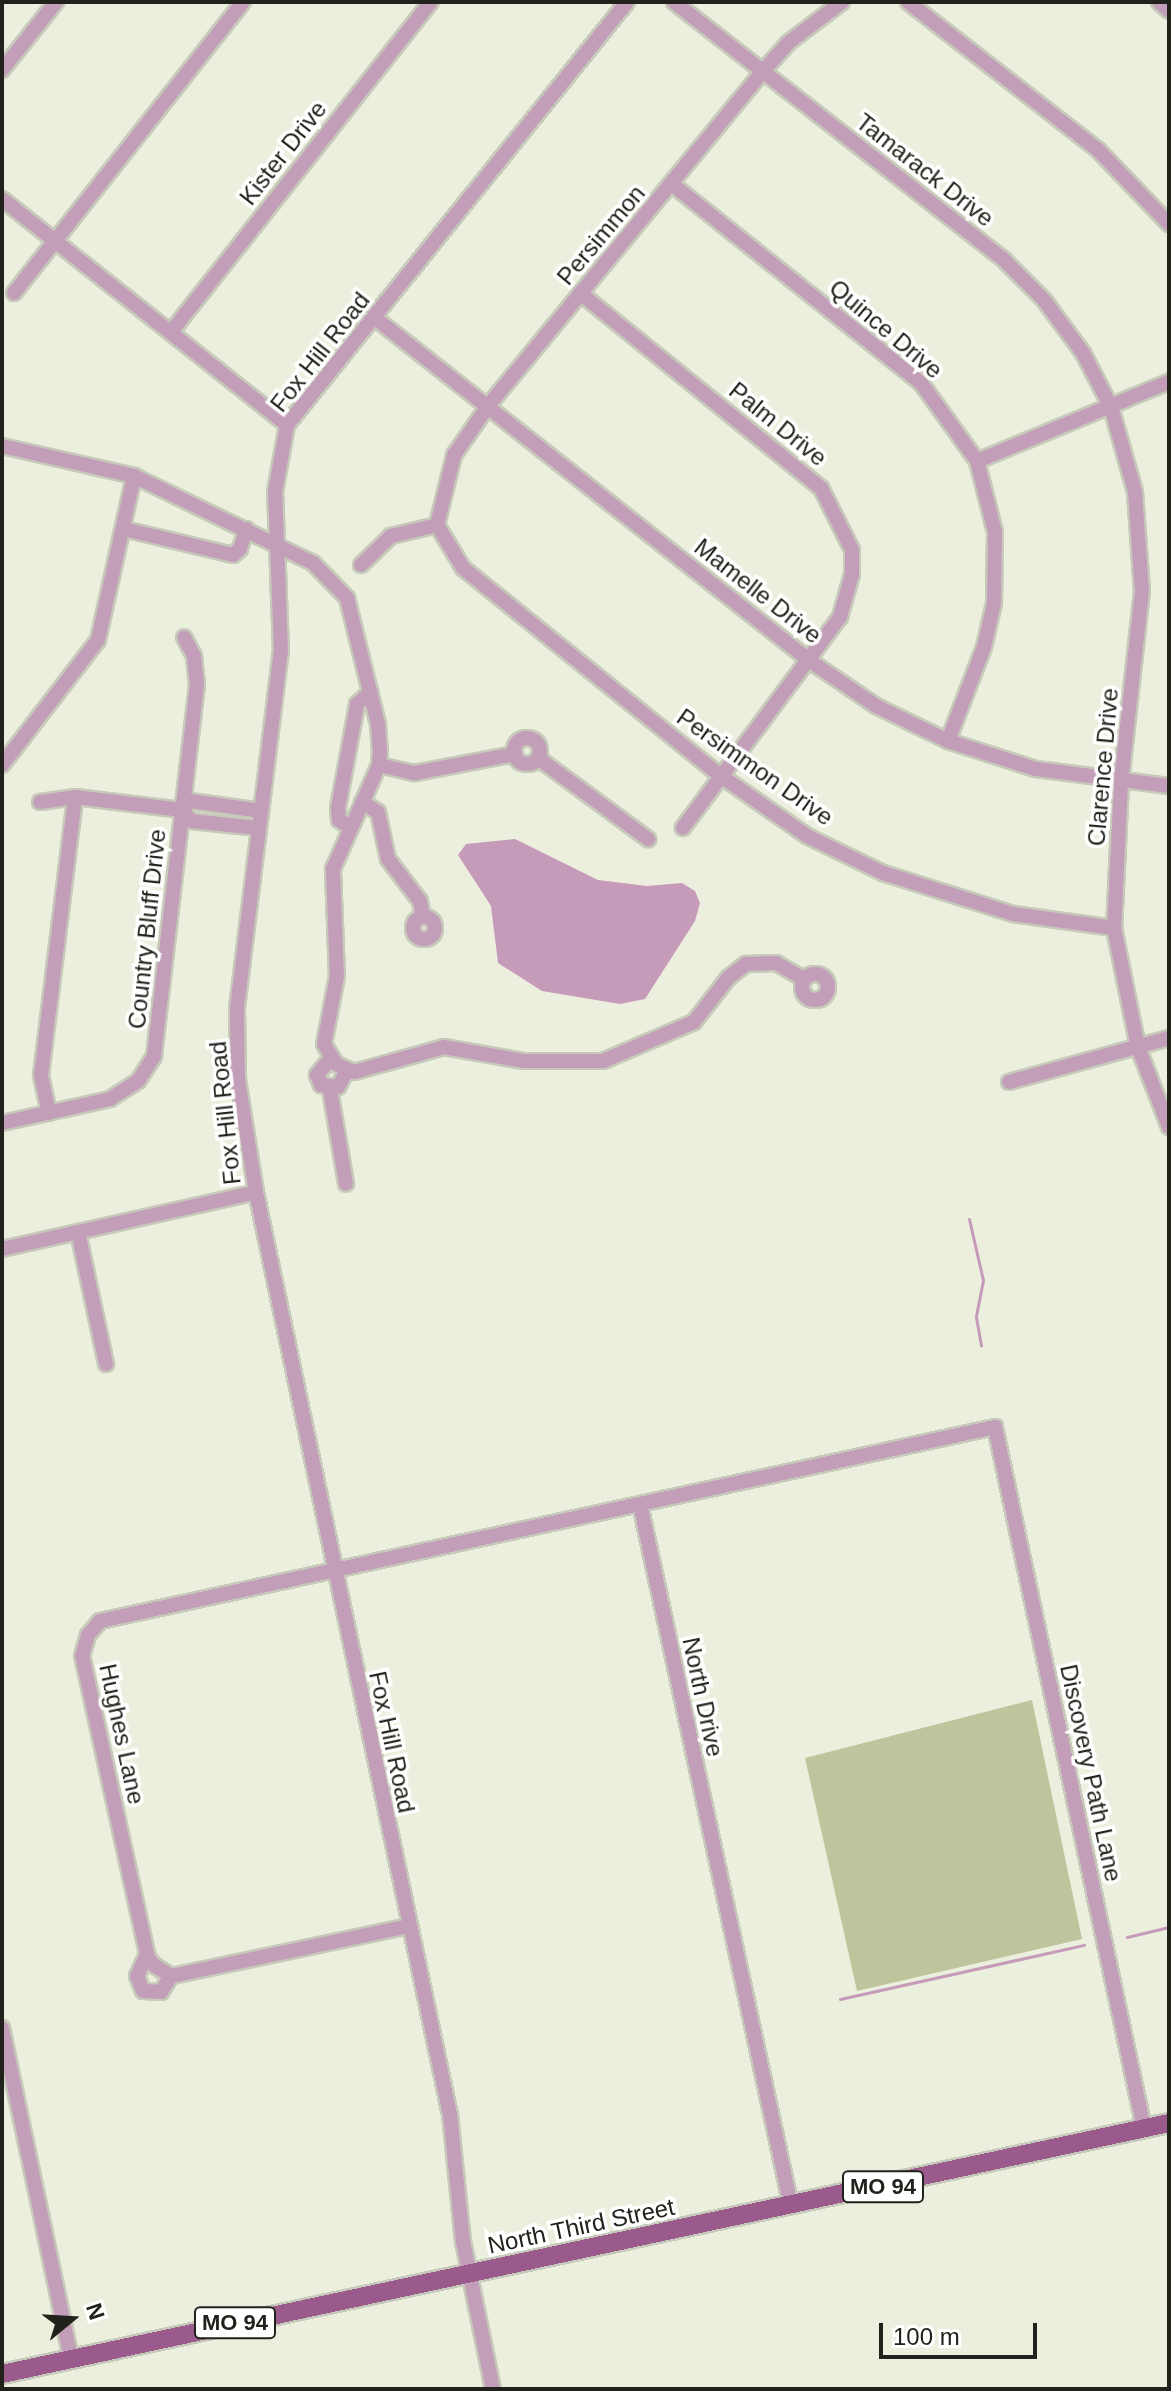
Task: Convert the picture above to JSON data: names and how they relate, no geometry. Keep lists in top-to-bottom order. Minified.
{"streets":{"main road":["MO 94","North Third Street"],"street":["Kister Drive","Tamarack Drive","Persimmon","Quince Drive","Fox Hill Road","Palm Drive","Mamelle Drive","Persimmon Drive","Clarence Drive","Country Bluff Drive","North Drive","Hughes Lane","Discovery Path Lane"]},"crossings":[["Tamarack Drive","Persimmon"],["Tamarack Drive","Clarence Drive"],["Persimmon","Quince Drive"],["Persimmon","Palm Drive"],["Persimmon","Mamelle Drive"],["Persimmon","Persimmon Drive"],["Quince Drive","Mamelle Drive"],["Fox Hill Road","Mamelle Drive"],["Fox Hill Road","Hughes Lane"],["Fox Hill Road","North Third Street"],["Palm Drive","Mamelle Drive"],["Palm Drive","Persimmon Drive"],["Mamelle Drive","Clarence Drive"],["Persimmon Drive","Clarence Drive"],["North Drive","Discovery Path Lane"],["North Drive","North Third Street"],["Discovery Path Lane","North Third Street"]],"scale_bar":"100 m","north":"right"}
